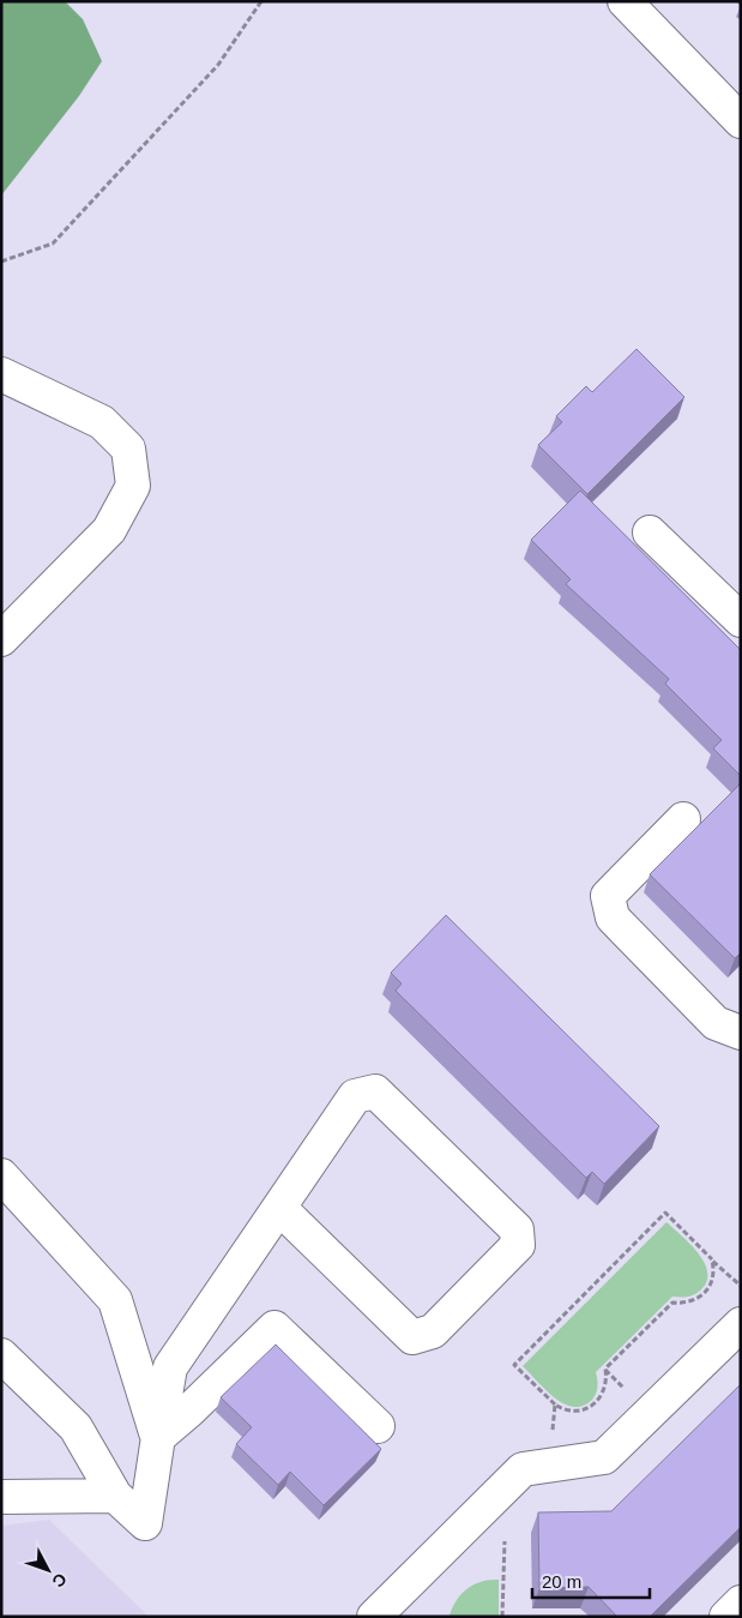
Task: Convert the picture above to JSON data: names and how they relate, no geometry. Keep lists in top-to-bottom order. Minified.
{"scale_bar":"20 m","north":"bottom right"}
